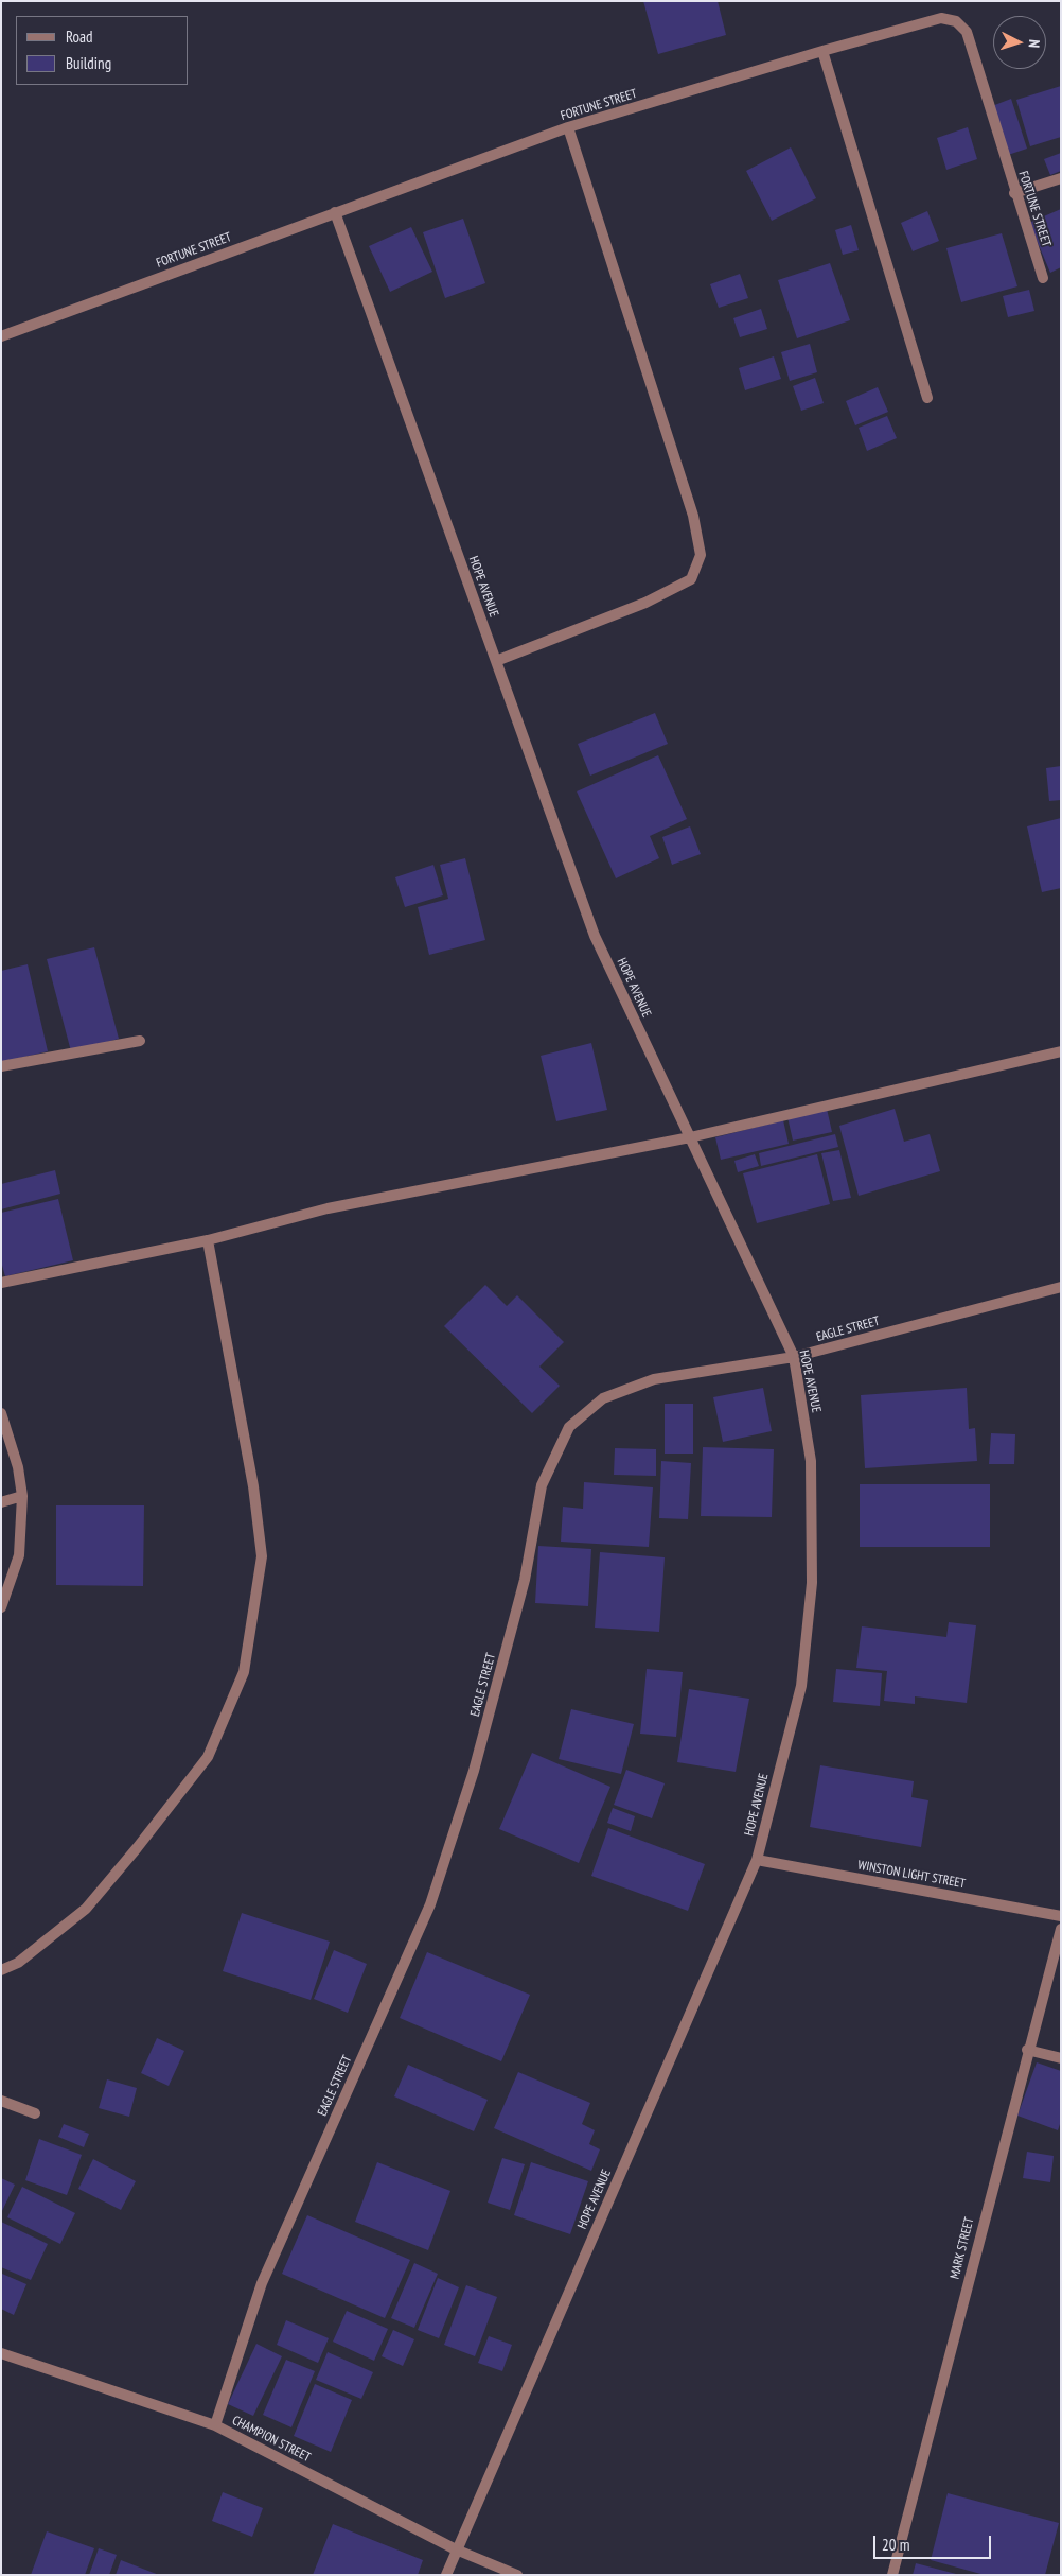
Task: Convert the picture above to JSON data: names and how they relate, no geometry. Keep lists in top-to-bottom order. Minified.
{"streets":{"street":["FORTUNE STREET","HOPE AVENUE","EAGLE STREET","WINSTON LIGHT STREET","MARK STREET","CHAMPION STREET"]},"crossings":[["FORTUNE STREET","HOPE AVENUE"],["HOPE AVENUE","EAGLE STREET"],["HOPE AVENUE","WINSTON LIGHT STREET"],["HOPE AVENUE","CHAMPION STREET"],["EAGLE STREET","CHAMPION STREET"]],"legend":["Road","Building"],"scale_bar":"20 m","north":"right"}
